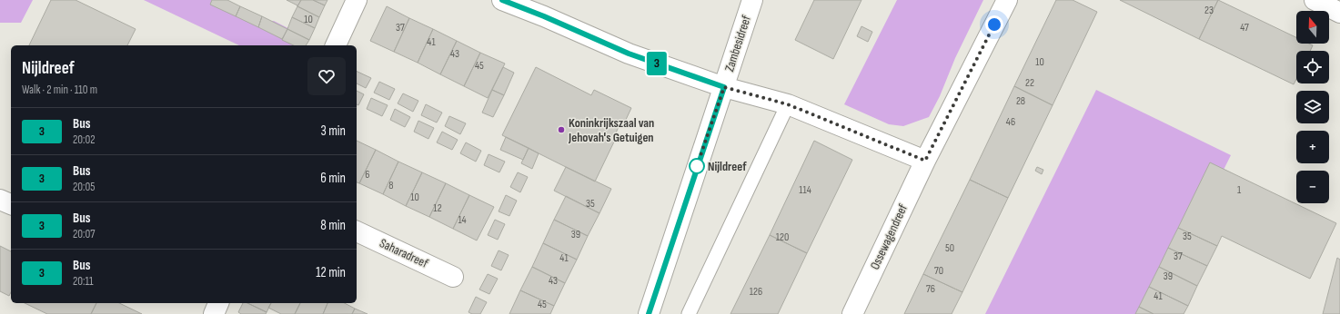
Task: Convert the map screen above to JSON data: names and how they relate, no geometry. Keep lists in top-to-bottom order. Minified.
{"streets":{"street":["Zambesidreef","Ossewagendreef","Saharadreef"]},"places":["Koninkrijkszaal van Jehovah's Getuigen","Nijldreef"],"lines":["bus line 3"],"house_numbers":["23","10","37","47","41","43","10","45","22","28","46","6","8","114","1","10","35","12","14","39","35","120","50","37","41","70","39","43","76","126","41","45"],"north":"top","page":{"on_map":"3","map_buttons":["+","−"],"heading":["Nijldreef","Walk · 2 min · 110 m"],"list":[{"mark":"3","name":"Bus","note":"20:02","value":"3 min"},{"mark":"3","name":"Bus","note":"20:05","value":"6 min"},{"mark":"3","name":"Bus","note":"20:07","value":"8 min"},{"mark":"3","name":"Bus","note":"20:11","value":"12 min"}]}}
